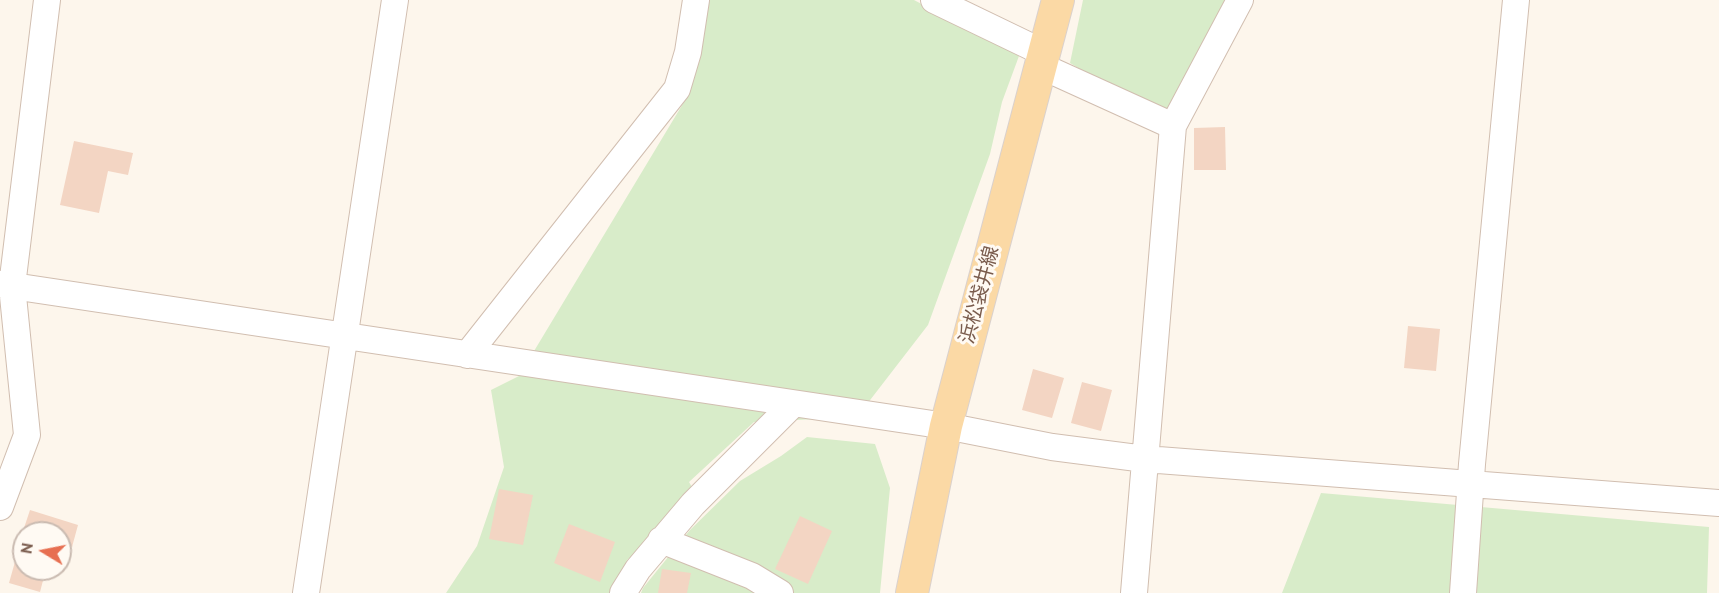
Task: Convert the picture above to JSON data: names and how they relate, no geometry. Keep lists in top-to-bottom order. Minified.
{"streets":{"main road":["浜松袋井線"]},"north":"left"}
